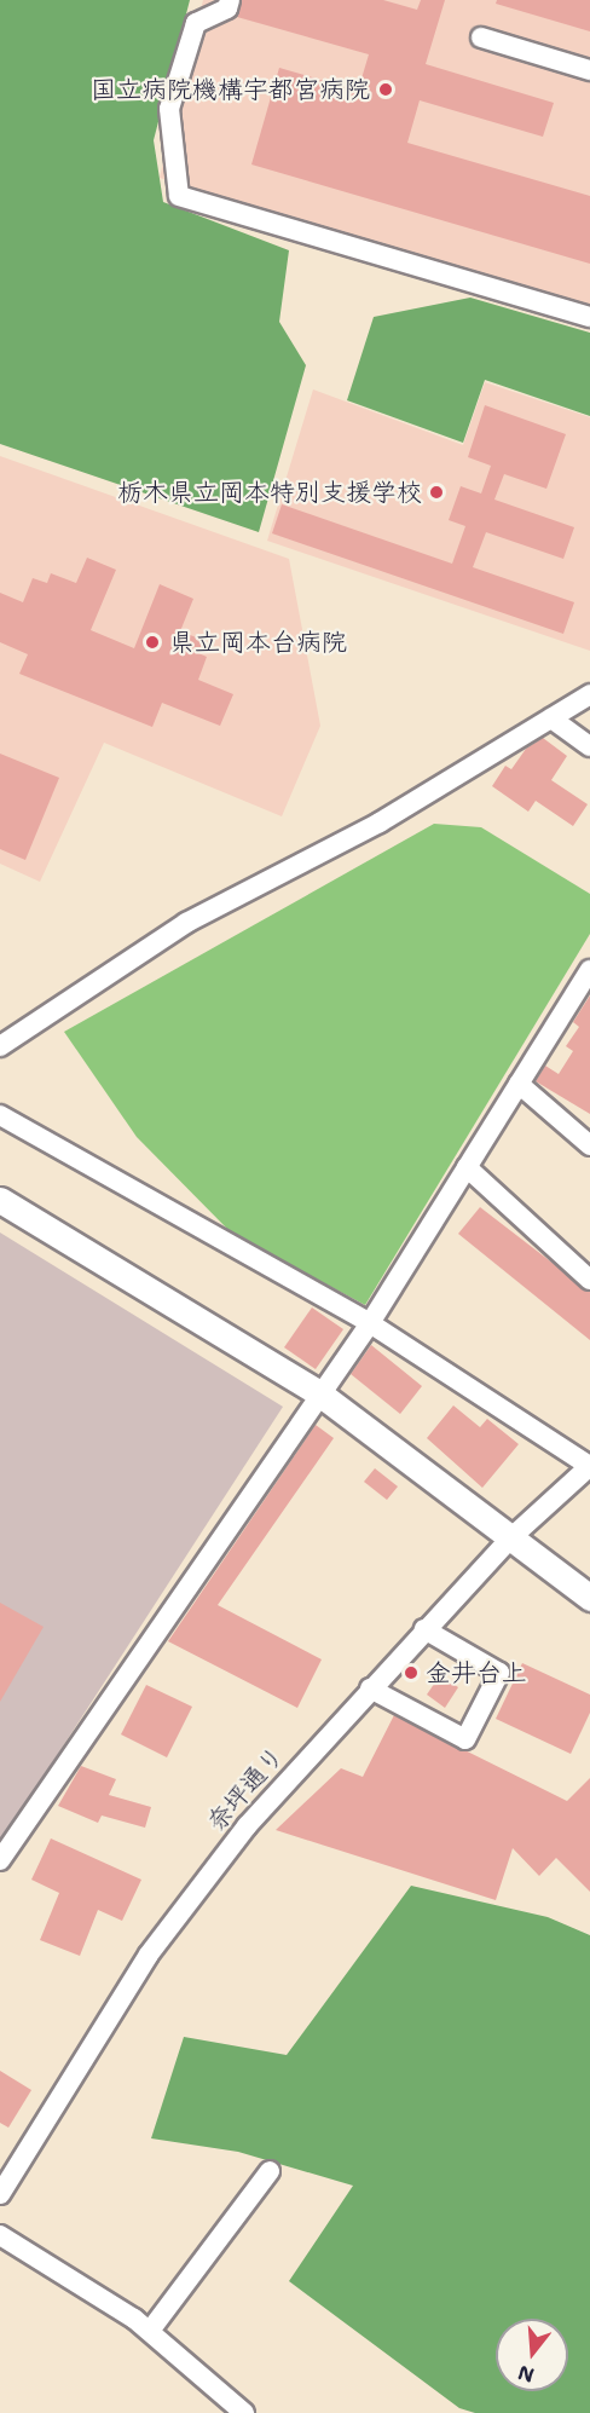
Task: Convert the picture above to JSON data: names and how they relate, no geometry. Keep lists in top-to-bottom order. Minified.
{"streets":{"street":["奈坪通り"]},"places":["国立病院機構宇都宮病院","栃木県立岡本特別支援学校","県立岡本台病院","金井台上"],"north":"bottom"}
